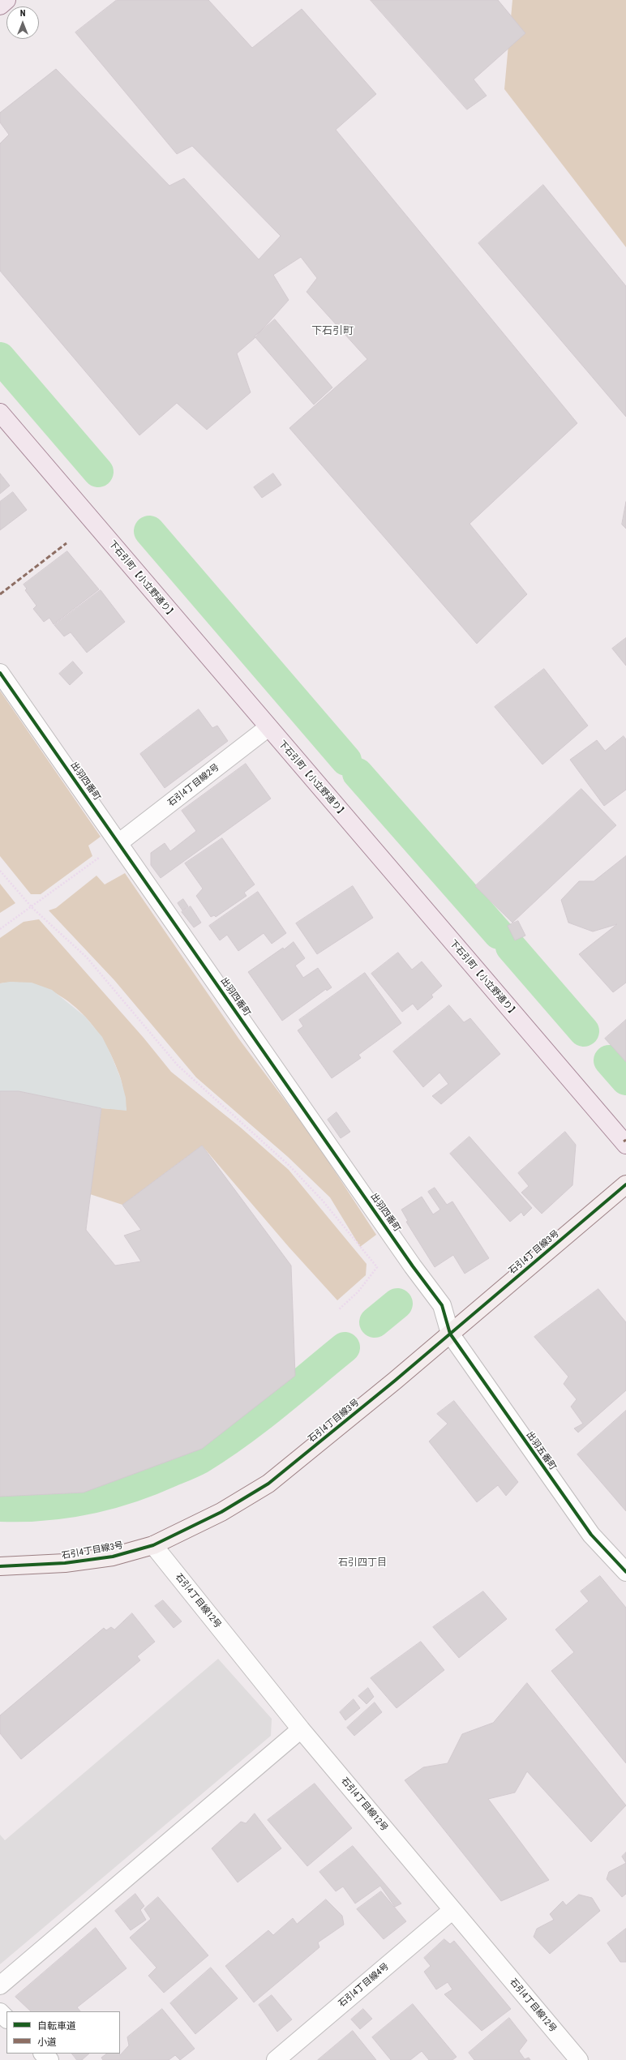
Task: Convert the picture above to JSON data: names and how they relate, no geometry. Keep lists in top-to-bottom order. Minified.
{"streets":{"main road":["下石引町【小立野通り】"],"street":["出羽四番町","石引4丁目線2号","石引4丁目線3号","出羽五番町","石引4丁目線12号","石引4丁目線4号"]},"crossings":[["下石引町【小立野通り】","石引4丁目線2号"],["出羽四番町","石引4丁目線2号"],["出羽四番町","石引4丁目線3号"],["出羽四番町","出羽五番町"],["石引4丁目線3号","出羽五番町"],["石引4丁目線3号","石引4丁目線12号"],["石引4丁目線12号","石引4丁目線4号"]],"districts":["下石引町","石引四丁目"],"legend":["自転車道","小道"],"north":"top"}
